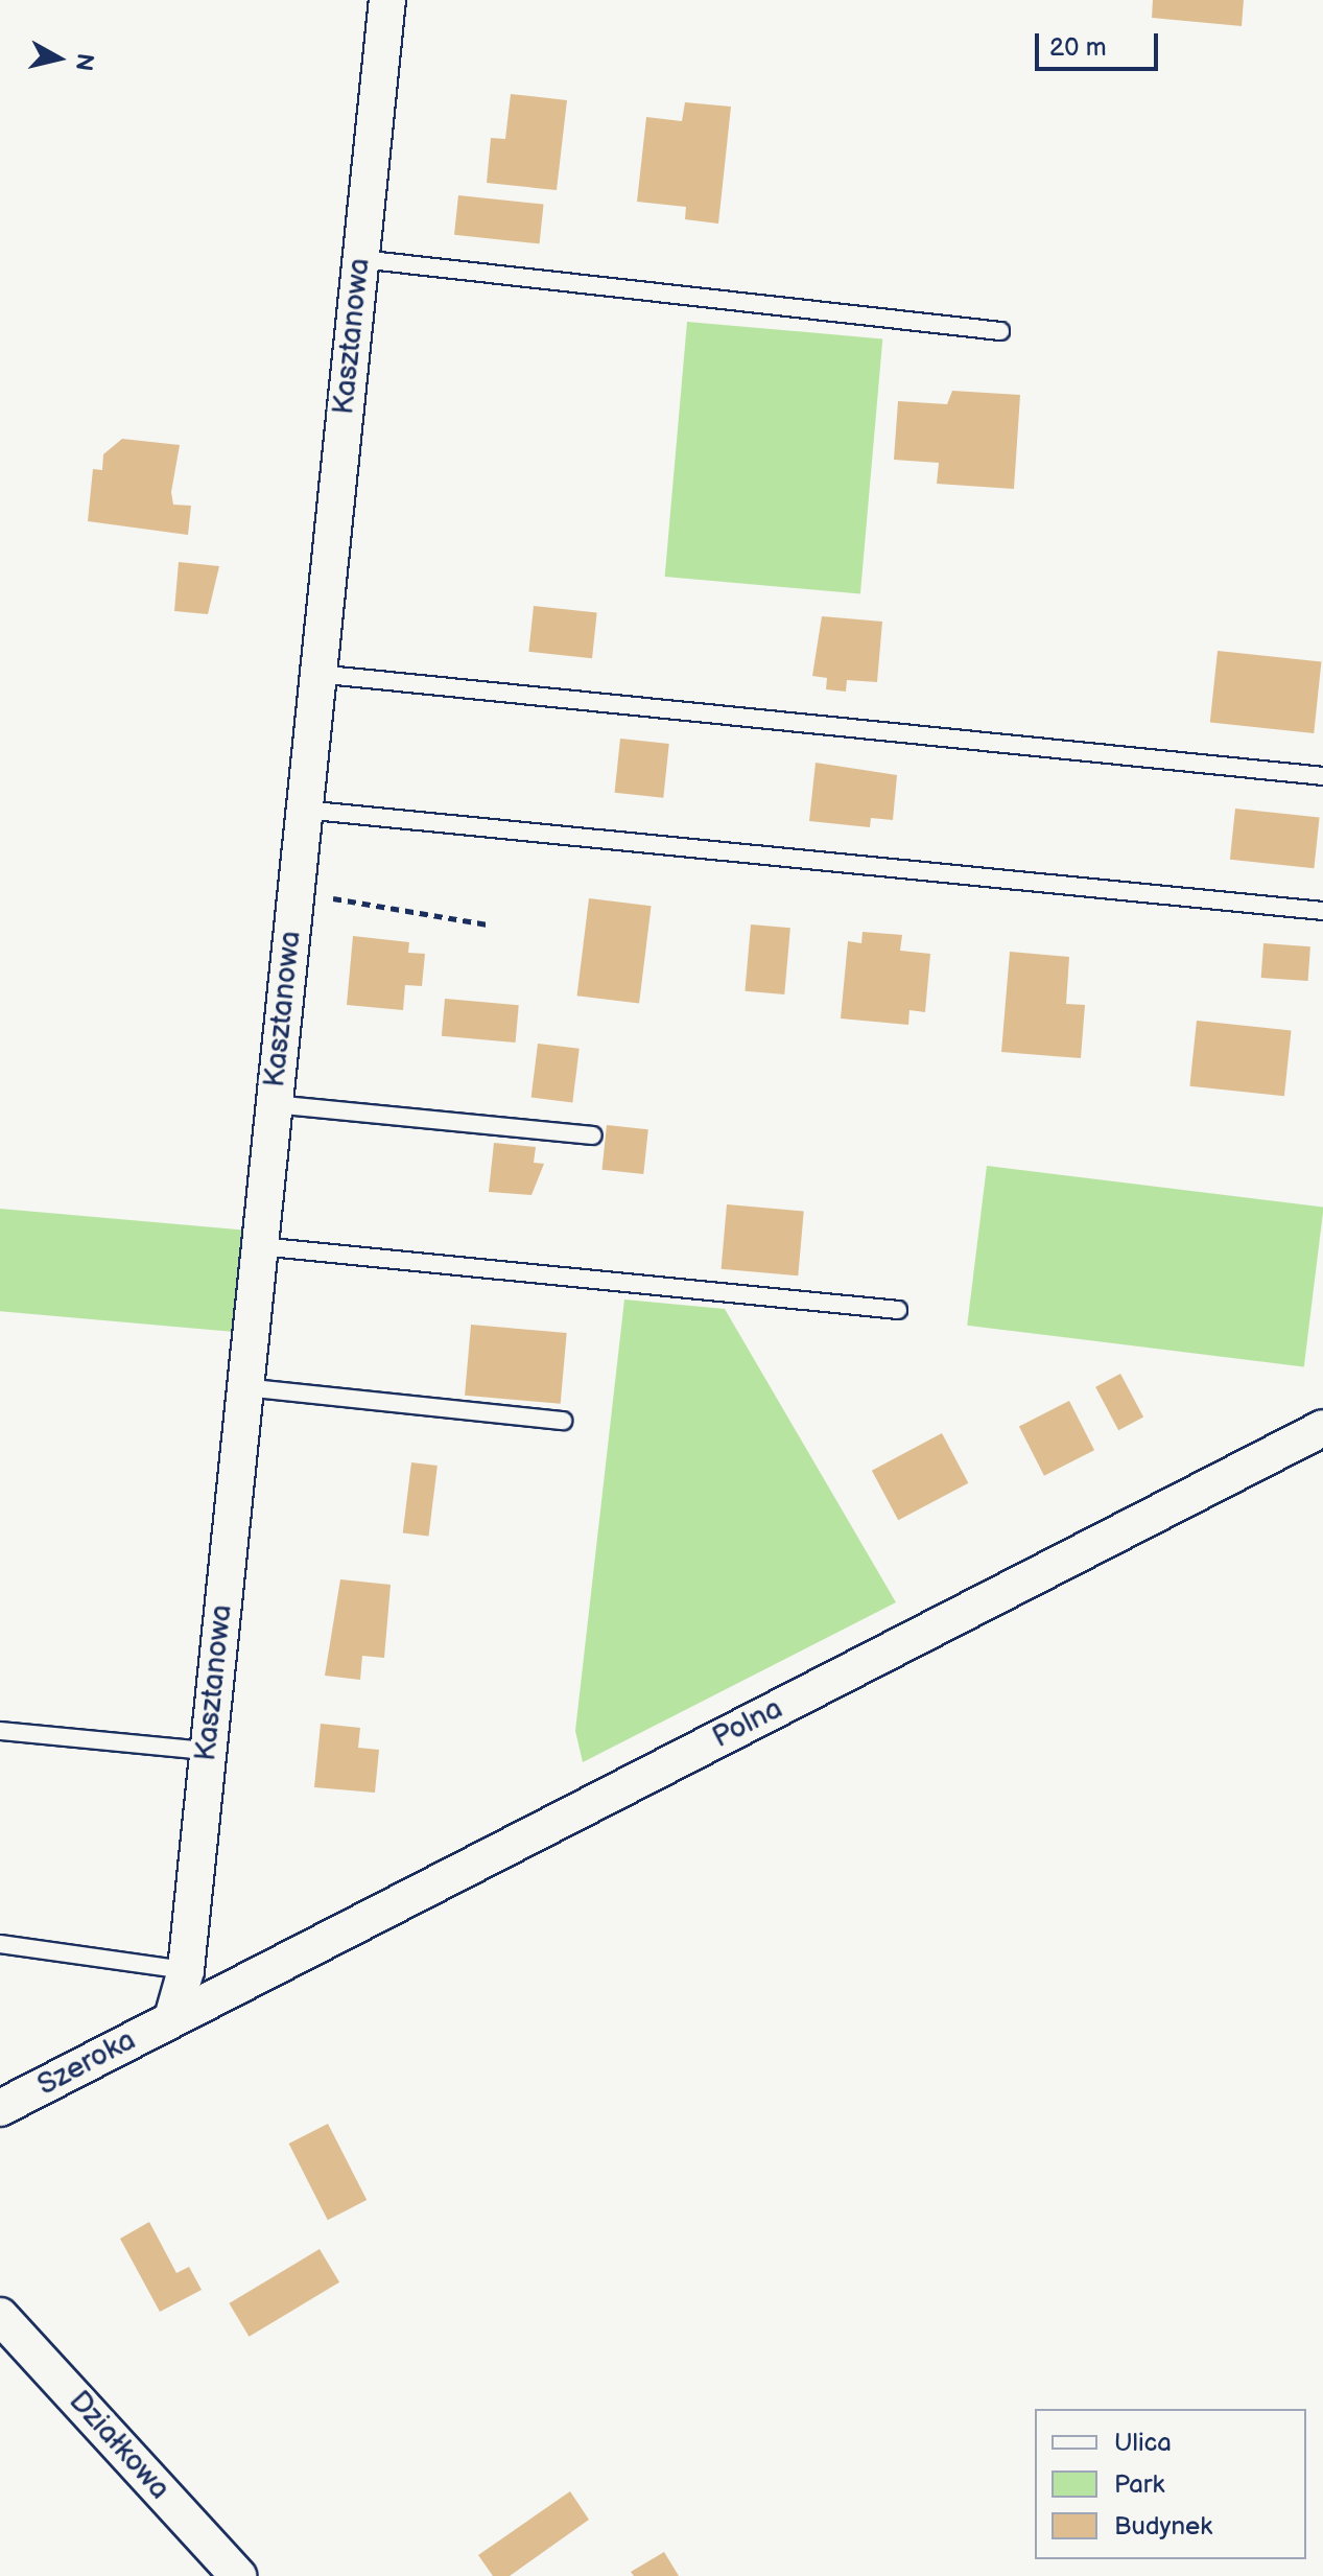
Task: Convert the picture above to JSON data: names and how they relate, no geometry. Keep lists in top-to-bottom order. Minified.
{"streets":{"street":["Kasztanowa","Polna","Szeroka","Działkowa"]},"crossings":[["Kasztanowa","Polna"],["Kasztanowa","Szeroka"],["Polna","Szeroka"]],"legend":["Ulica","Park","Budynek"],"scale_bar":"20 m","north":"right"}
